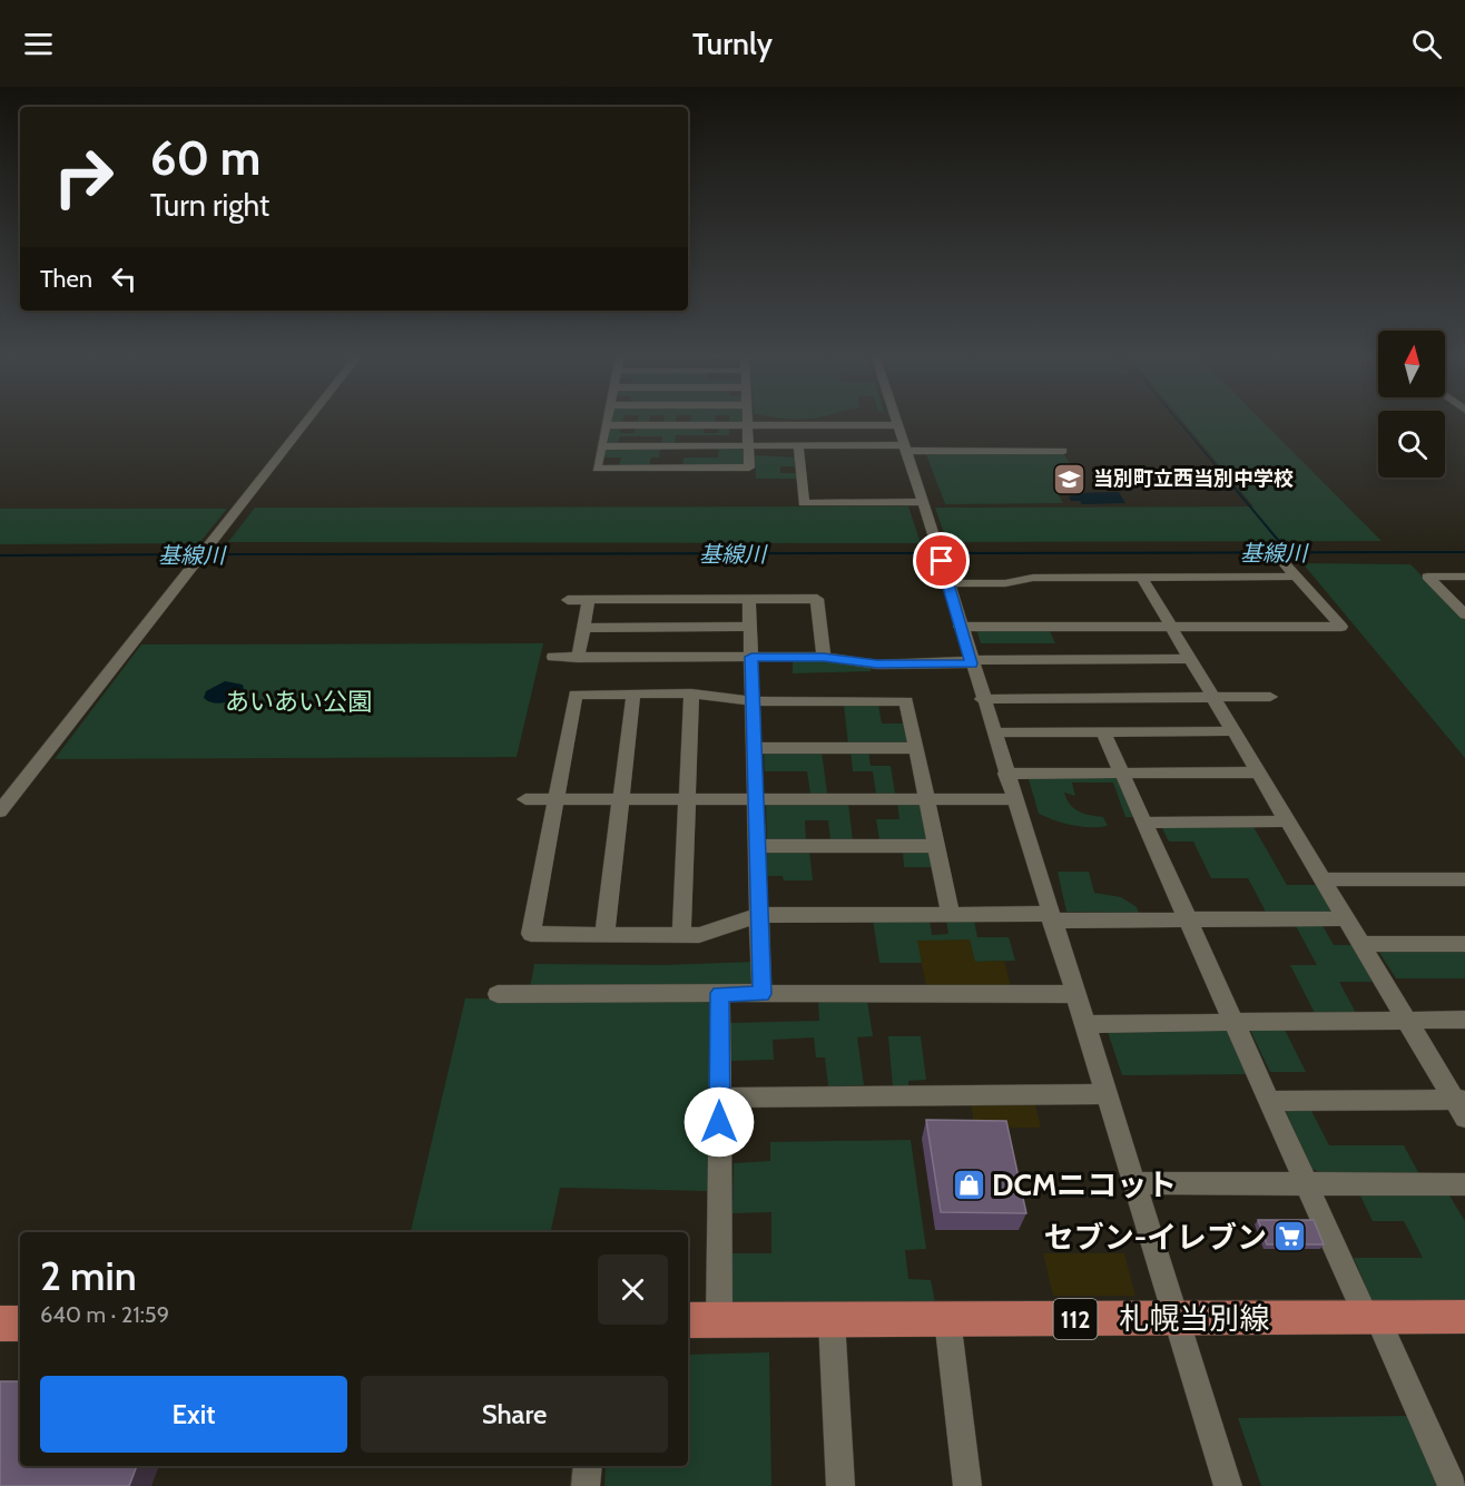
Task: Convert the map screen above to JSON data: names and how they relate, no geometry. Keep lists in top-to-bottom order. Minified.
{"streets":{"main road":["札幌当別線","112"]},"water":["基線川"],"parks":["あいあい公園"],"places":{"school or university":["当別町立西当別中学校"],"shop":["DCMニコット"],"supermarket":["セブン-イレブン"]},"north":"top","page":{"header":"Turnly","turn":["60 m","Turn right"],"then":"Then","heading":["2 min","640 m · 21:59"],"buttons":["Exit","Share"]}}
